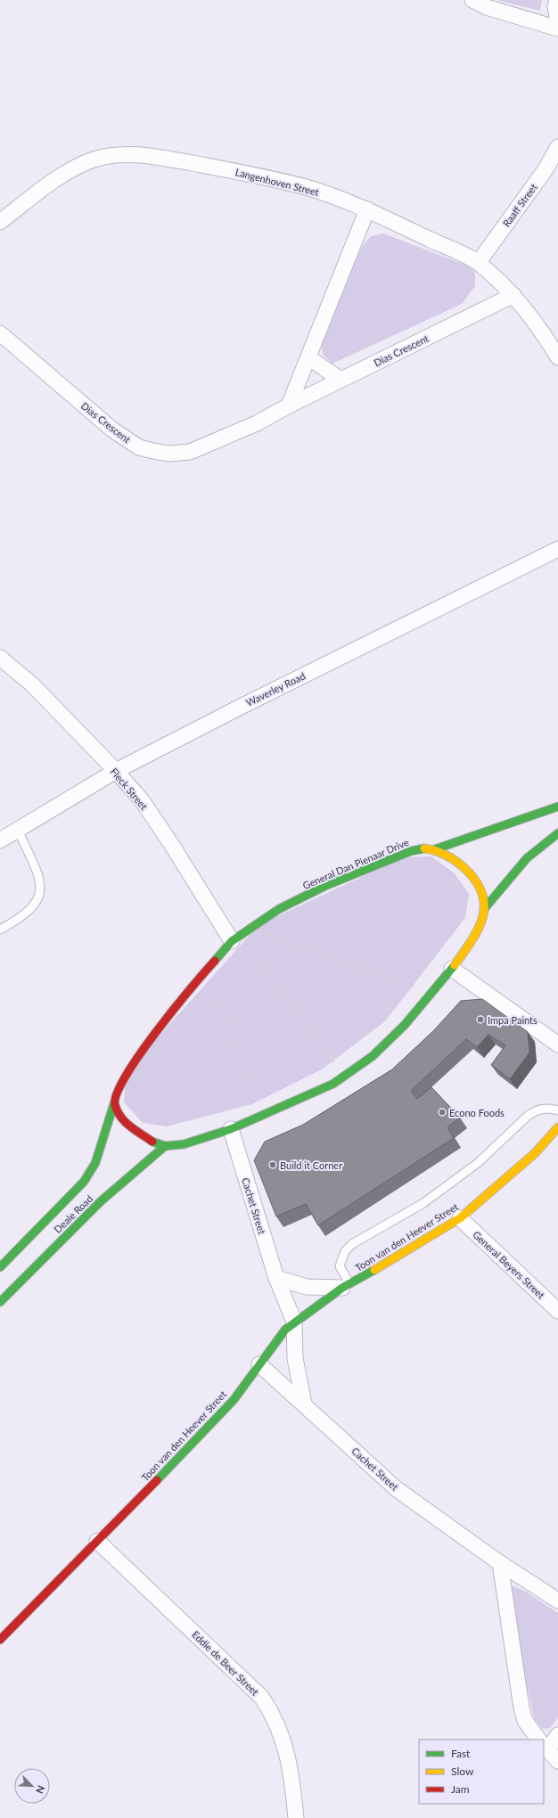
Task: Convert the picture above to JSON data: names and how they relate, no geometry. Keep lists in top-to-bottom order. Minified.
{"streets":{"street":["Langenhoven Street","Raaff Street","Dias Crescent","Waverley Road","Fleck Street","General Dan Pienaar Drive","Cachet Street","Deale Road","Toon van den Heever Street","General Beyers Street","Eddie de Beer Street"]},"crossings":[["Langenhoven Street","Raaff Street"],["Langenhoven Street","Dias Crescent"],["Waverley Road","Fleck Street"],["Fleck Street","General Dan Pienaar Drive"],["Fleck Street","Deale Road"],["General Dan Pienaar Drive","Deale Road"],["Cachet Street","Toon van den Heever Street"],["Toon van den Heever Street","General Beyers Street"],["Toon van den Heever Street","Eddie de Beer Street"]],"places":["Impa Paints","Econo Foods","Build it Corner"],"legend":["Fast","Slow","Jam"],"north":"bottom right"}
